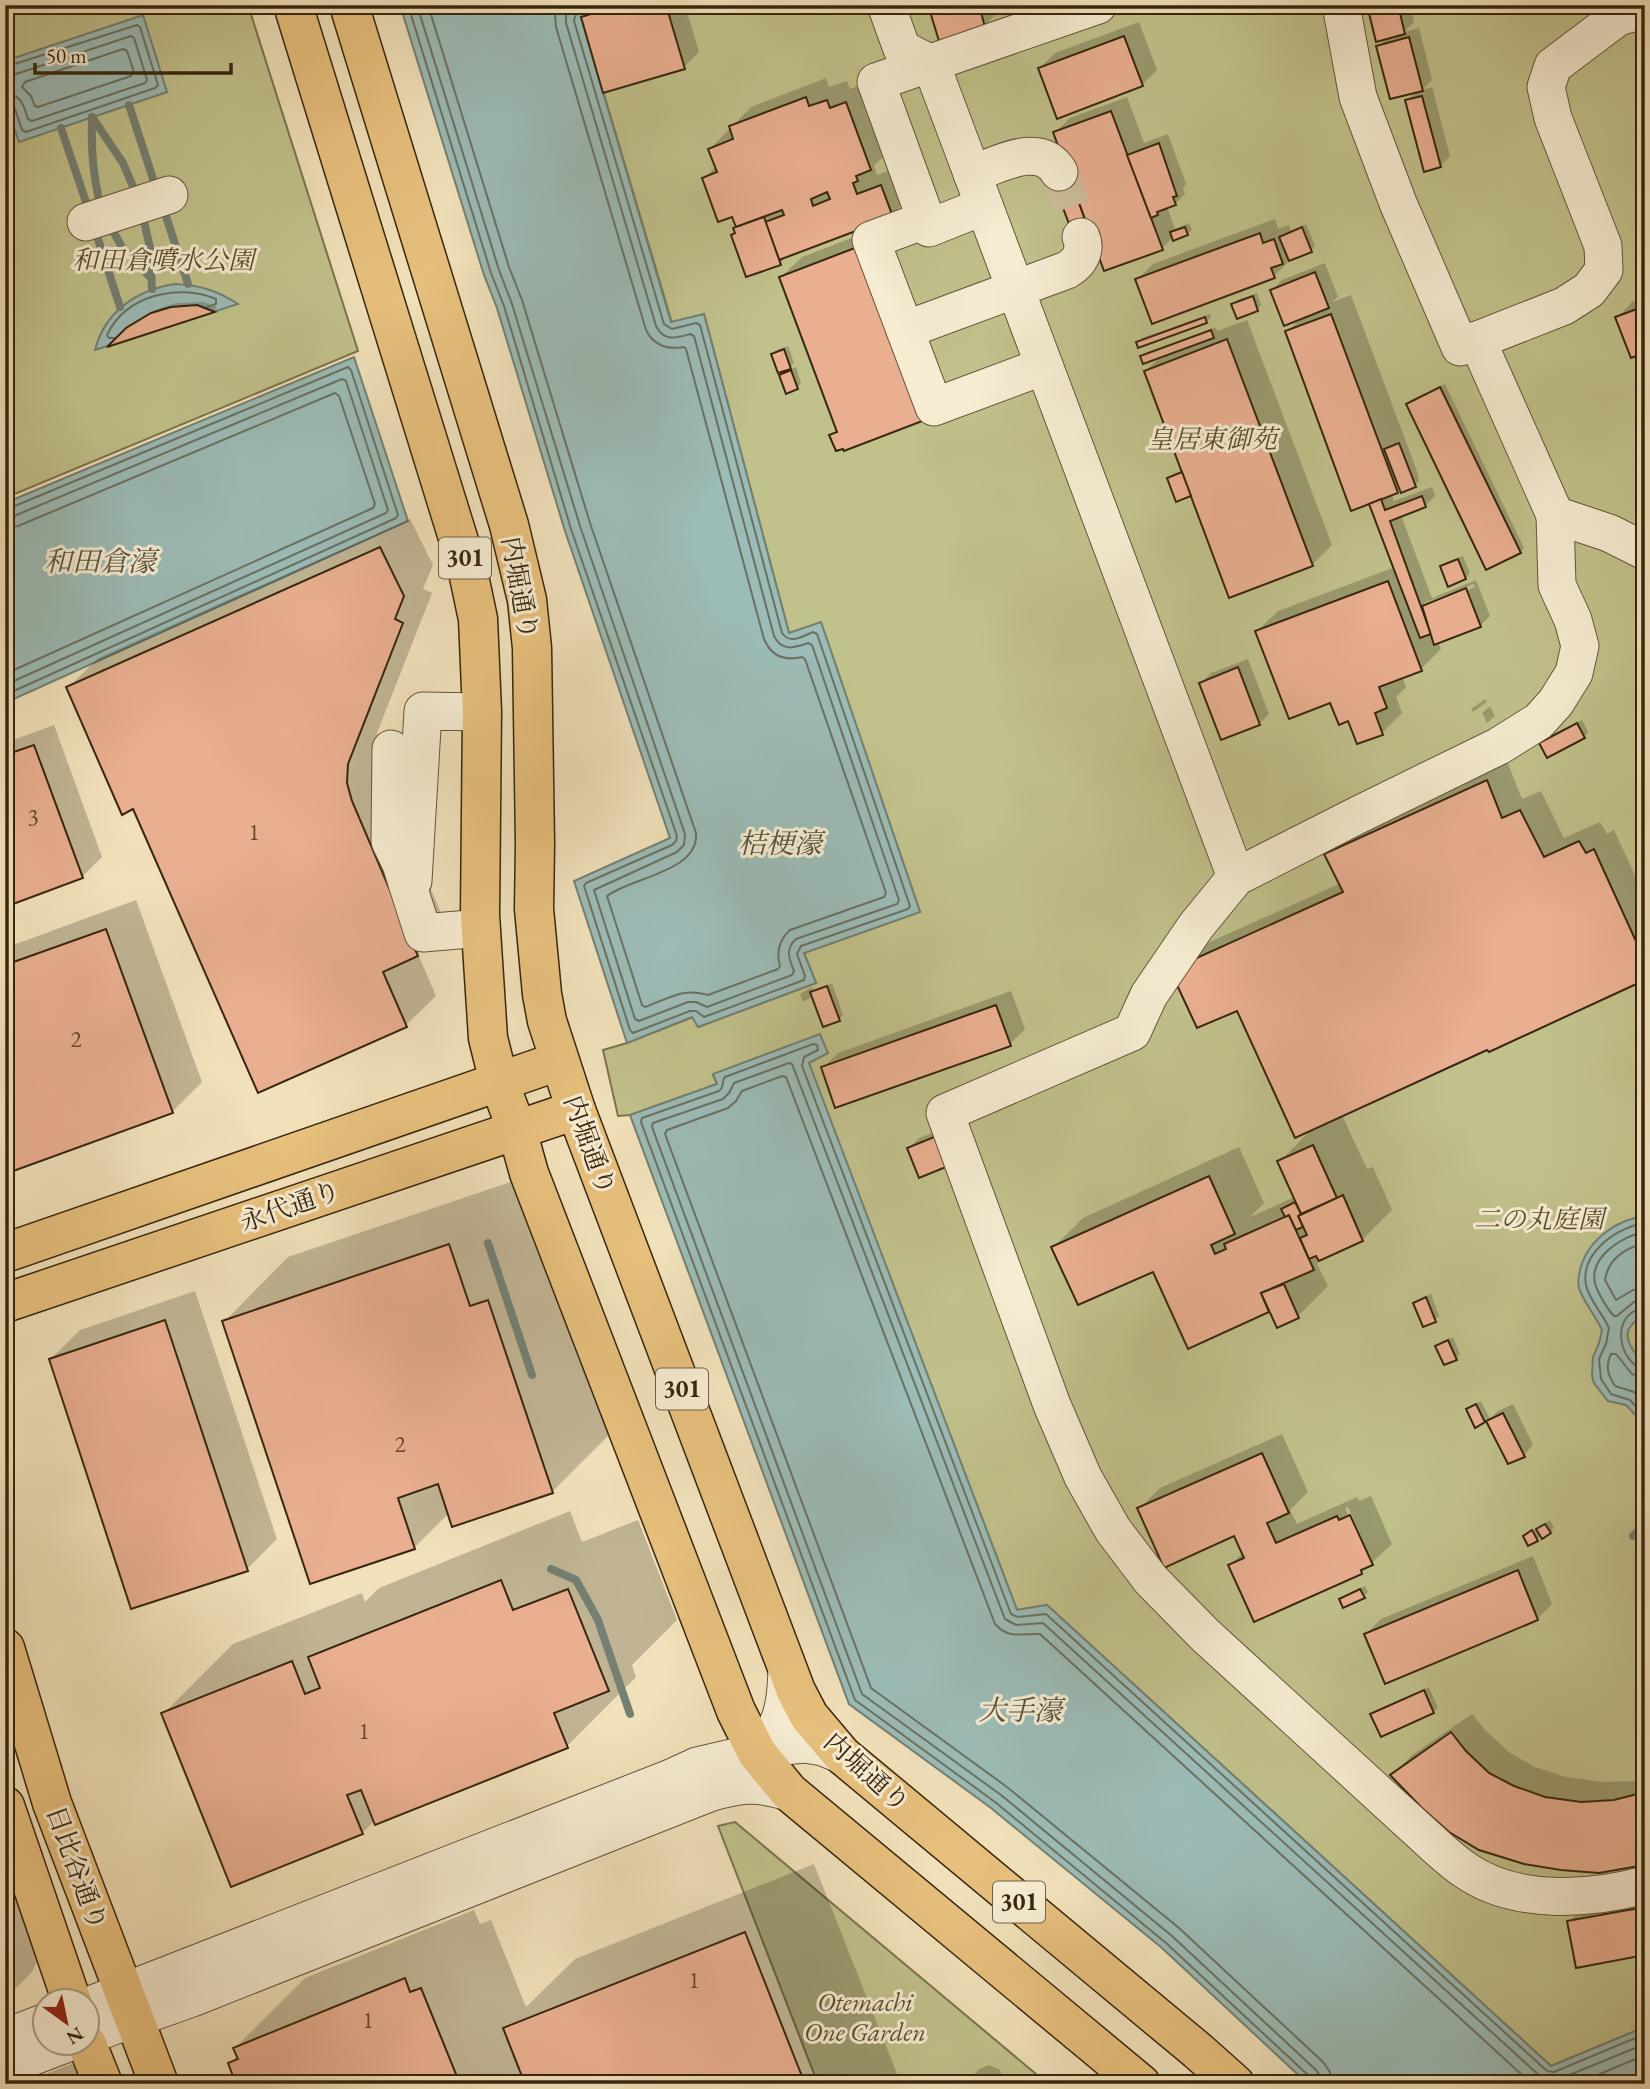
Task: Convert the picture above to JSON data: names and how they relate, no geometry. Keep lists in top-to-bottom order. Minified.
{"streets":{"main road":["301","内堀通り","永代通り","日比谷通り"]},"crossings":[["内堀通り","永代通り"]],"water":["和田倉濠","桔梗濠","大手濠"],"parks":["和田倉噴水公園","皇居東御苑","二の丸庭園","Otemachi One Garden"],"house_numbers":["3","1","2","2","1","1","1"],"scale_bar":"50 m","north":"bottom right"}
